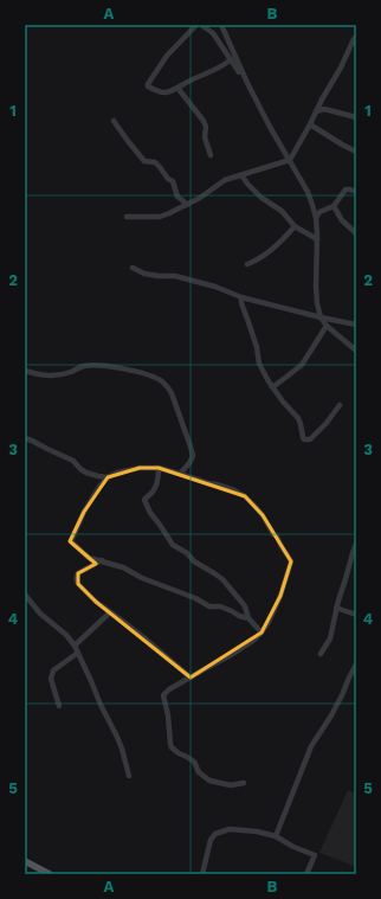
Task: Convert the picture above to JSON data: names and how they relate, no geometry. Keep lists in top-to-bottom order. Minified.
{"grid":{"columns":["A","B"],"rows":["1","2","3","4","5"]}}
